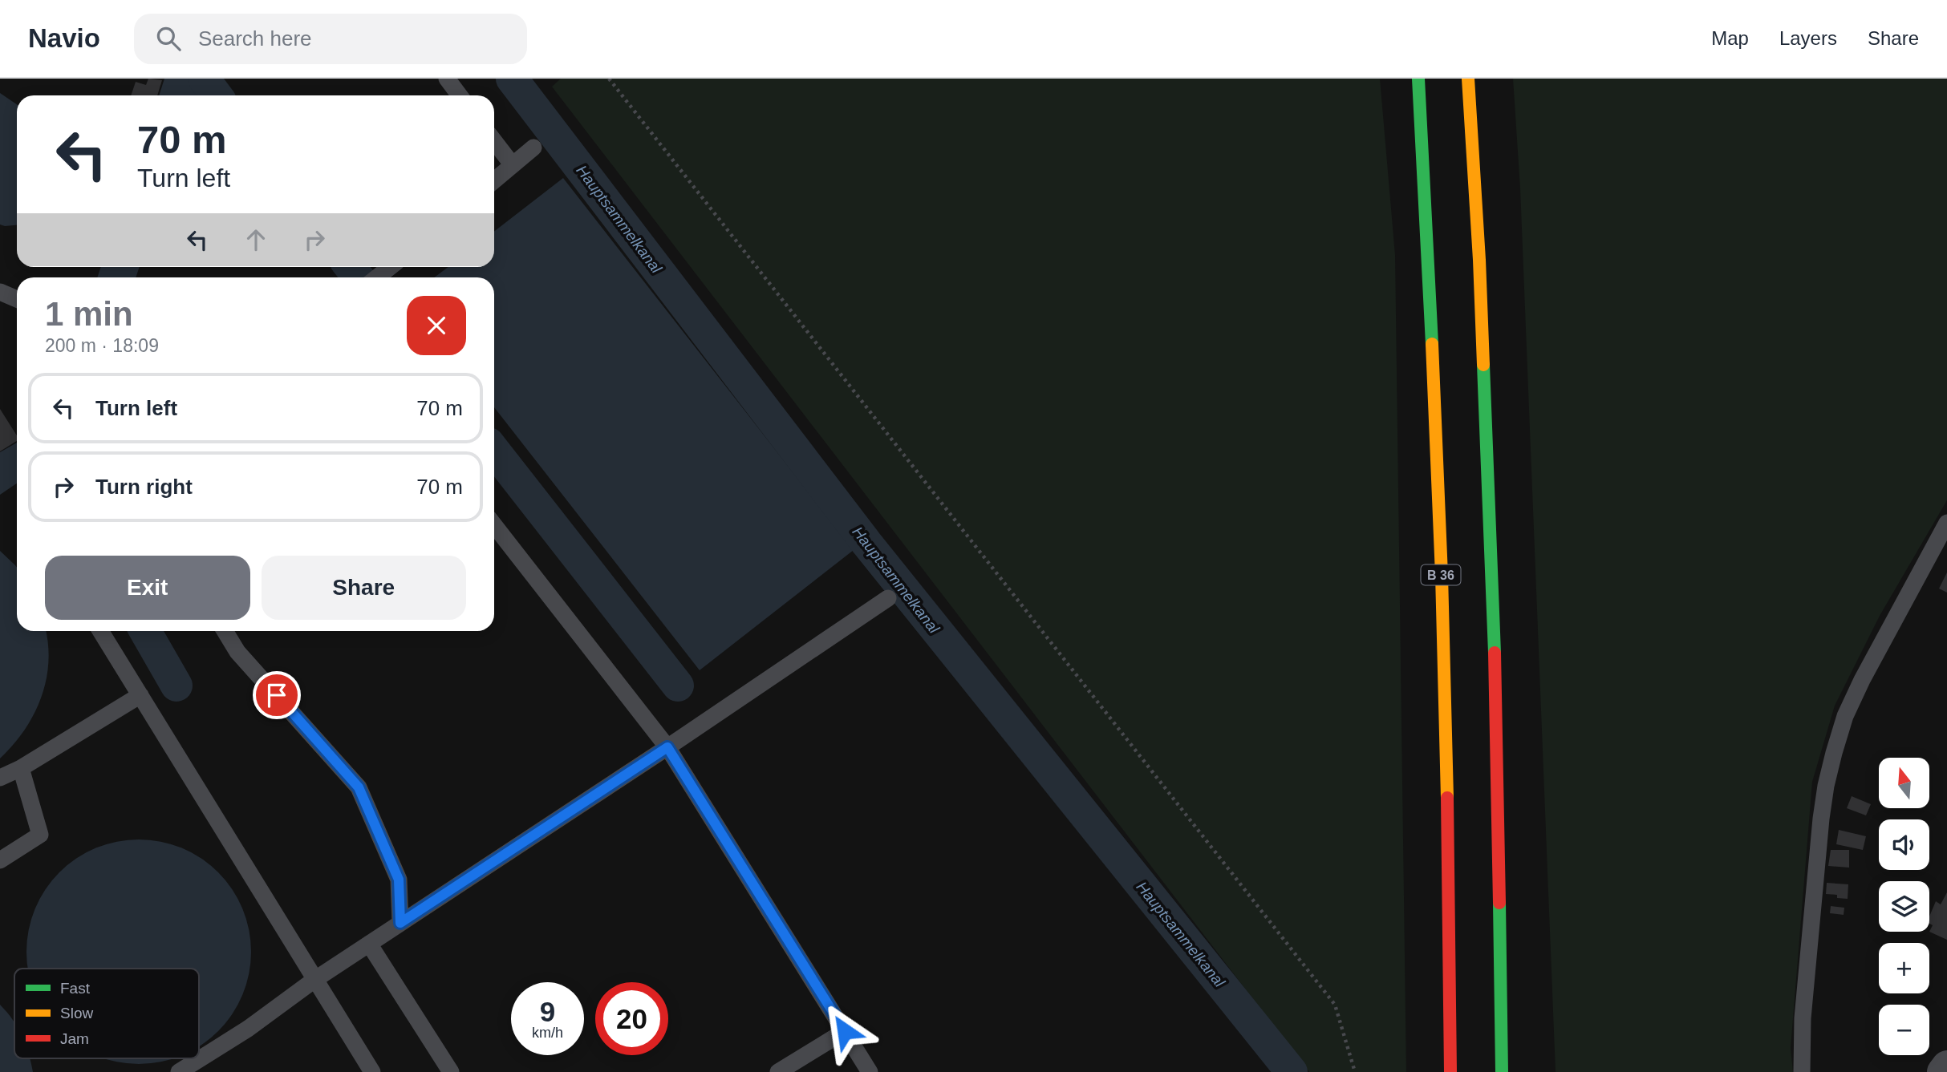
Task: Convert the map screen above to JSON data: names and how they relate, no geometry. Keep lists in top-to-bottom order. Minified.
{"streets":{"highway":["B 36"]},"water":["Hauptsammelkanal"],"legend":["Fast","Slow","Jam"],"north":"top","page":{"header":"Navio","search":"Search here","nav":["Map","Layers","Share"],"turn":["70 m","Turn left"],"heading":["1 min","200 m · 18:09"],"list":[{"name":"Turn left","value":"70 m"},{"name":"Turn right","value":"70 m"}],"buttons":["Exit","Share"],"map_buttons":["+","−"],"speed":"9 km/h","limit":"20"}}
